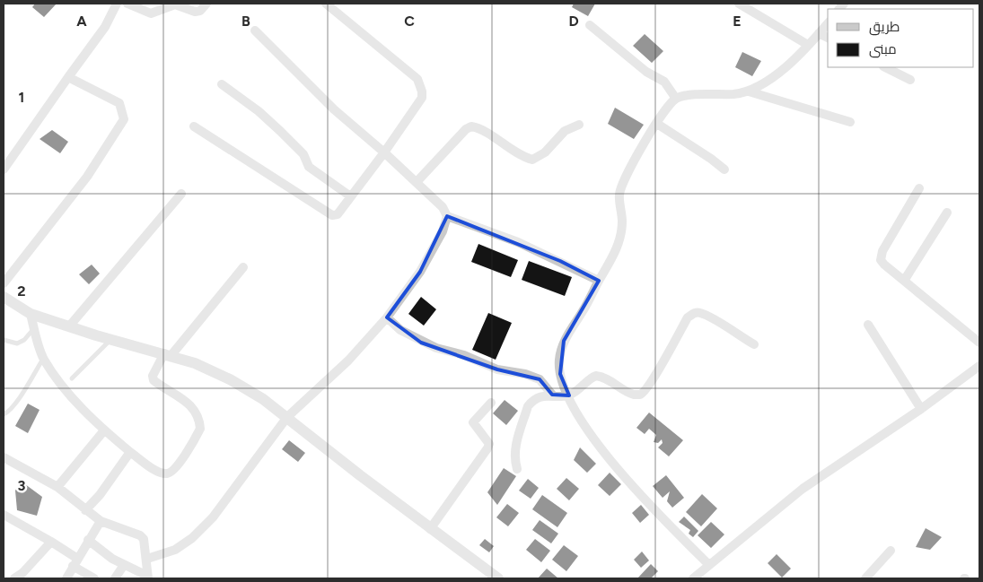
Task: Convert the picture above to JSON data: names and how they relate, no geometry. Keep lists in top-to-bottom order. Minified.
{"legend":["طريق","مبنى"],"grid":{"columns":["A","B","C","D","E"],"rows":["1","2","3"]}}
